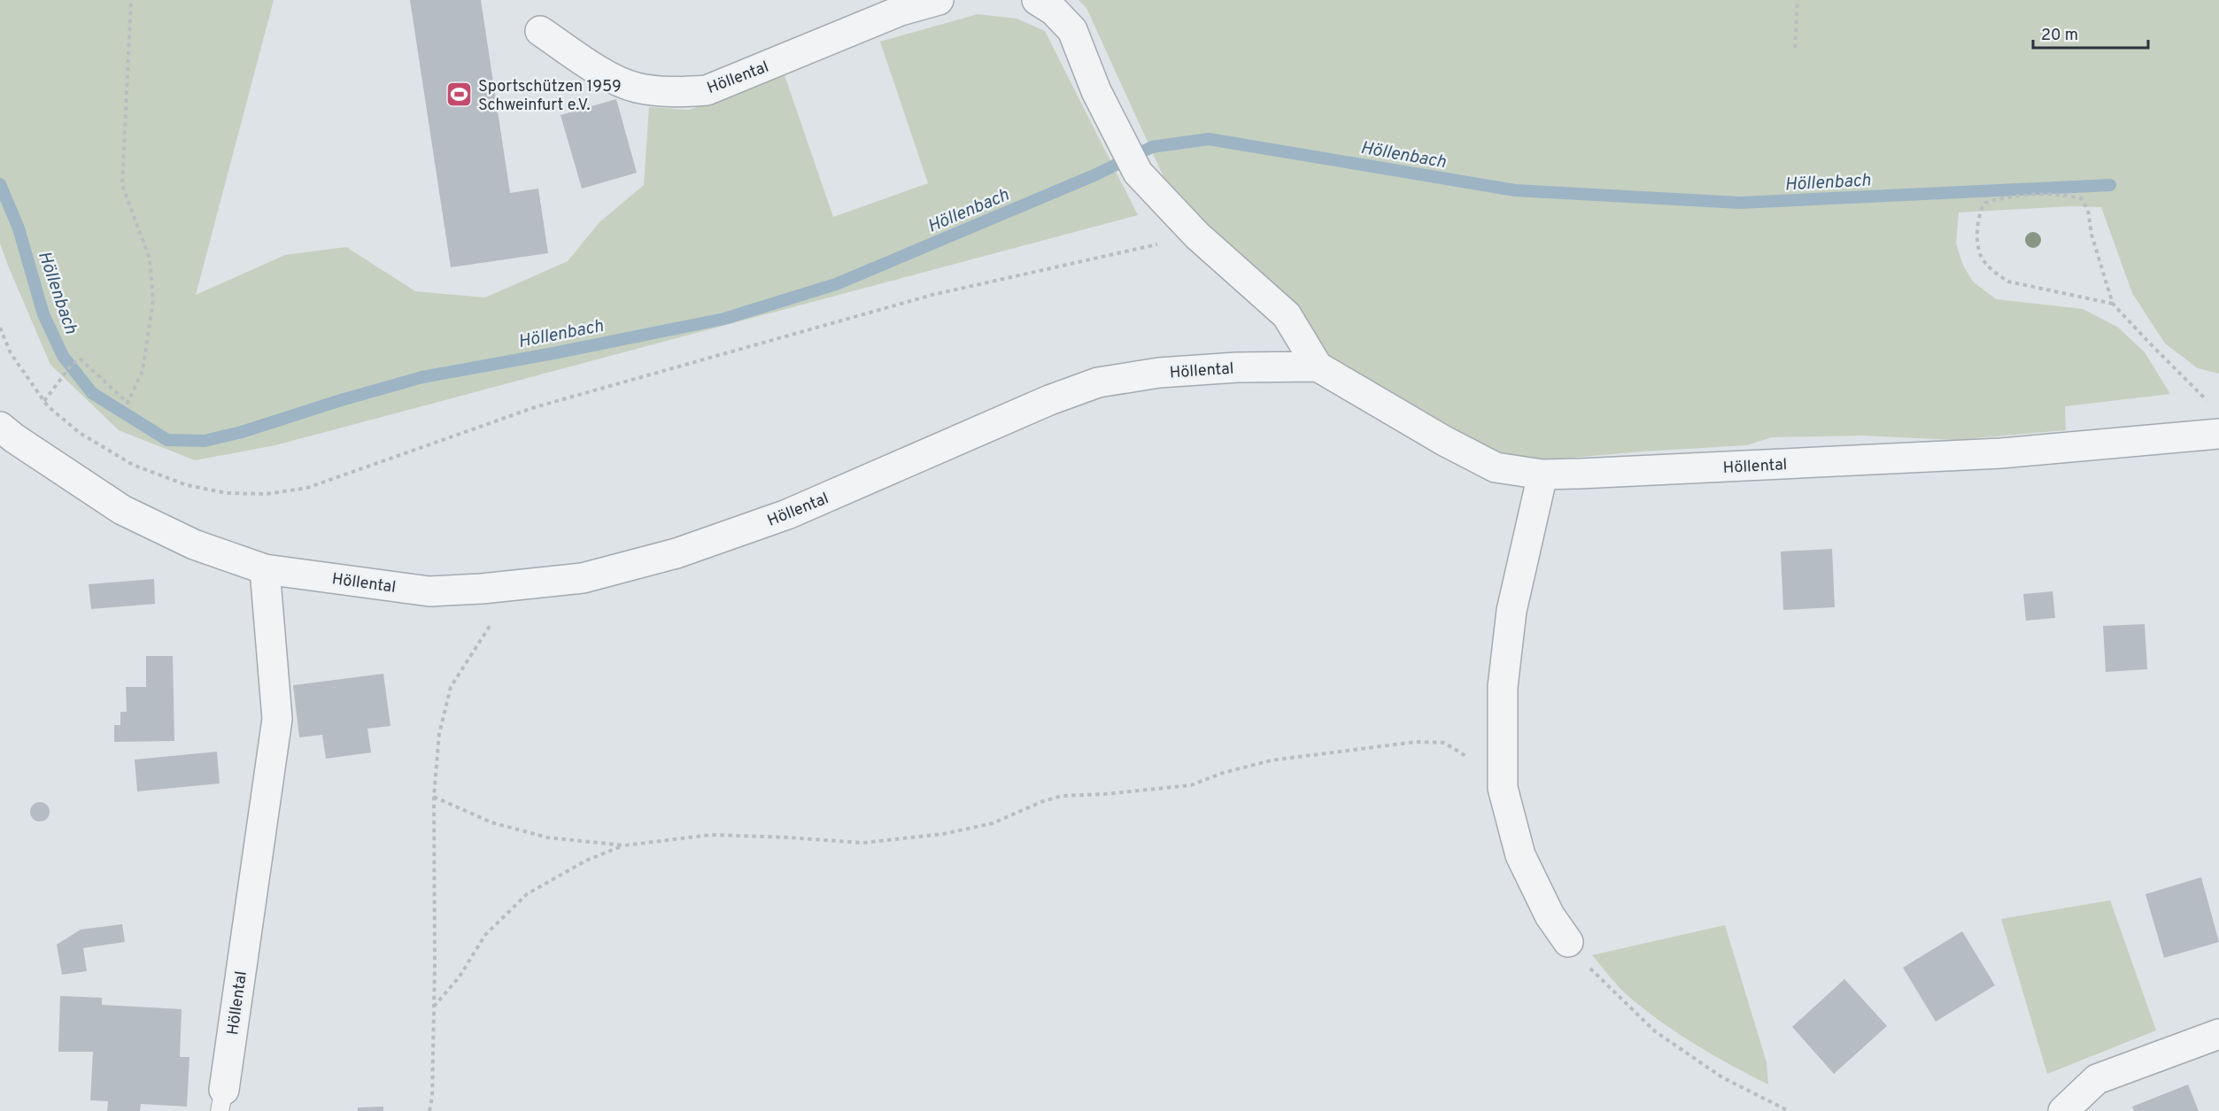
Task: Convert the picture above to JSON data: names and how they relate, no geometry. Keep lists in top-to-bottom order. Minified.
{"streets":{"street":["Höllental"]},"water":["Höllenbach"],"places":{"sports":["Sportschützen 1959 Schweinfurt e.V."]},"scale_bar":"20 m"}
